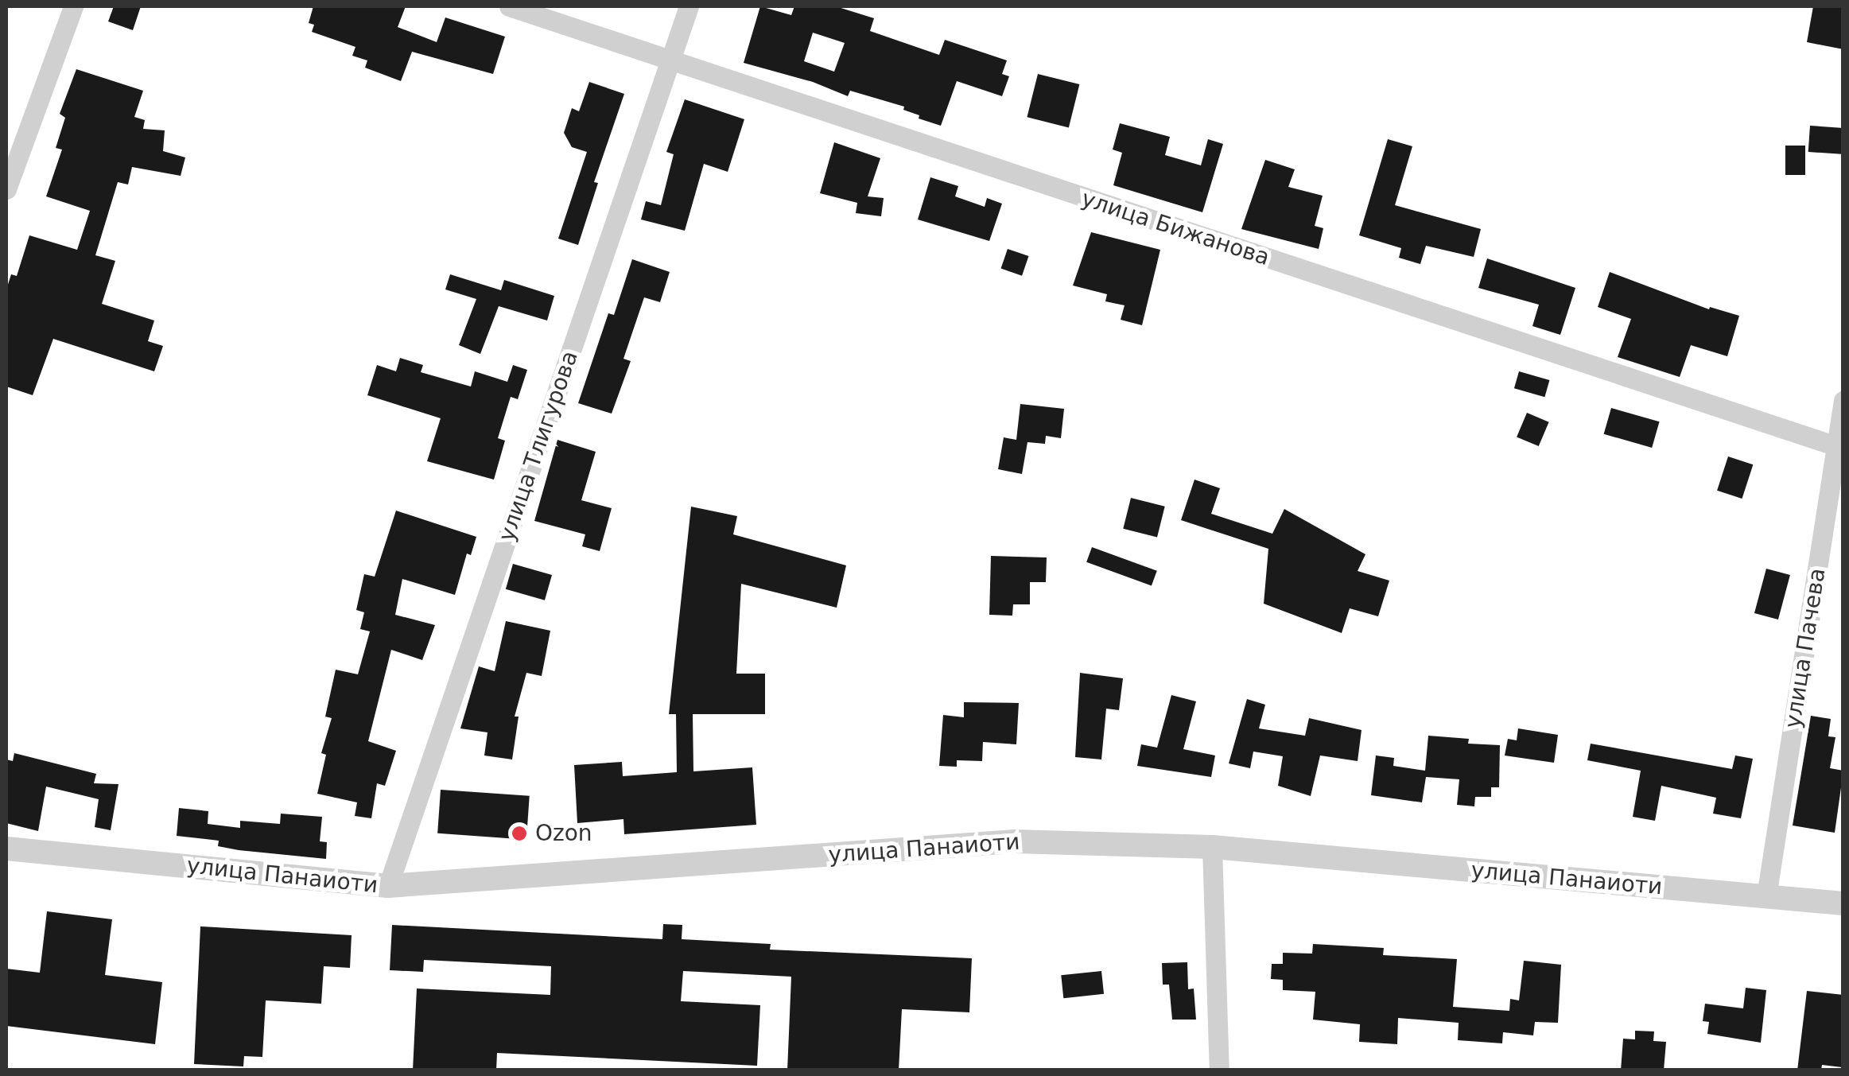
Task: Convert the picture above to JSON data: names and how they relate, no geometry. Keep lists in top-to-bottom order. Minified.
{"streets":{"street":["улица Бижанова","улица Тлигурова","улица Пачева","улица Панаиоти"]},"crossings":[["улица Бижанова","улица Тлигурова"],["улица Бижанова","улица Пачева"],["улица Тлигурова","улица Панаиоти"],["улица Пачева","улица Панаиоти"]],"places":["Ozon"]}
